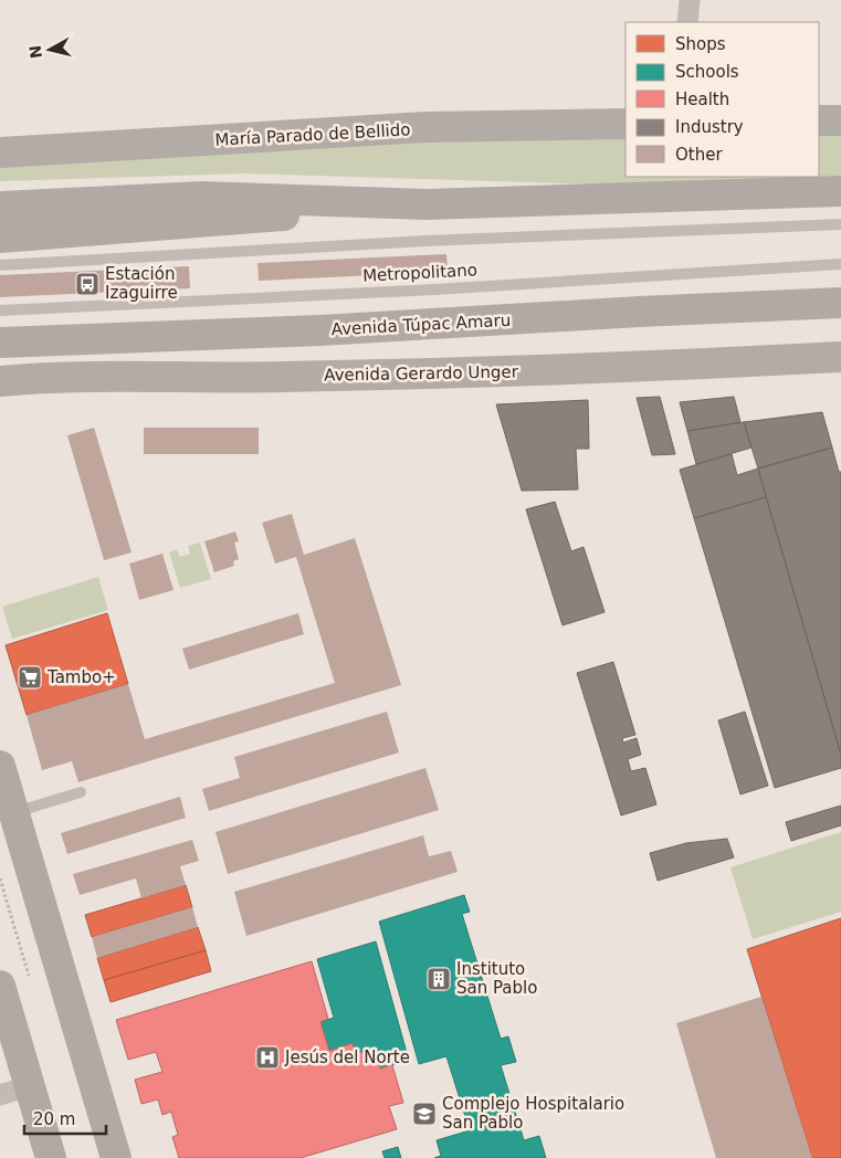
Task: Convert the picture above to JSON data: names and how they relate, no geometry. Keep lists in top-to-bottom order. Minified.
{"streets":{"main road":["Avenida Túpac Amaru"],"street":["María Parado de Bellido","Avenida Gerardo Unger"],"lane":["Metropolitano"]},"places":{"bus stop":["Estación Izaguirre"],"supermarket":["Tambo+"],"building":["Instituto San Pablo"],"hospital":["Jesús del Norte"],"school or university":["Complejo Hospitalario San Pablo"]},"legend":["Shops","Schools","Health","Industry","Other"],"scale_bar":"20 m","north":"left"}
